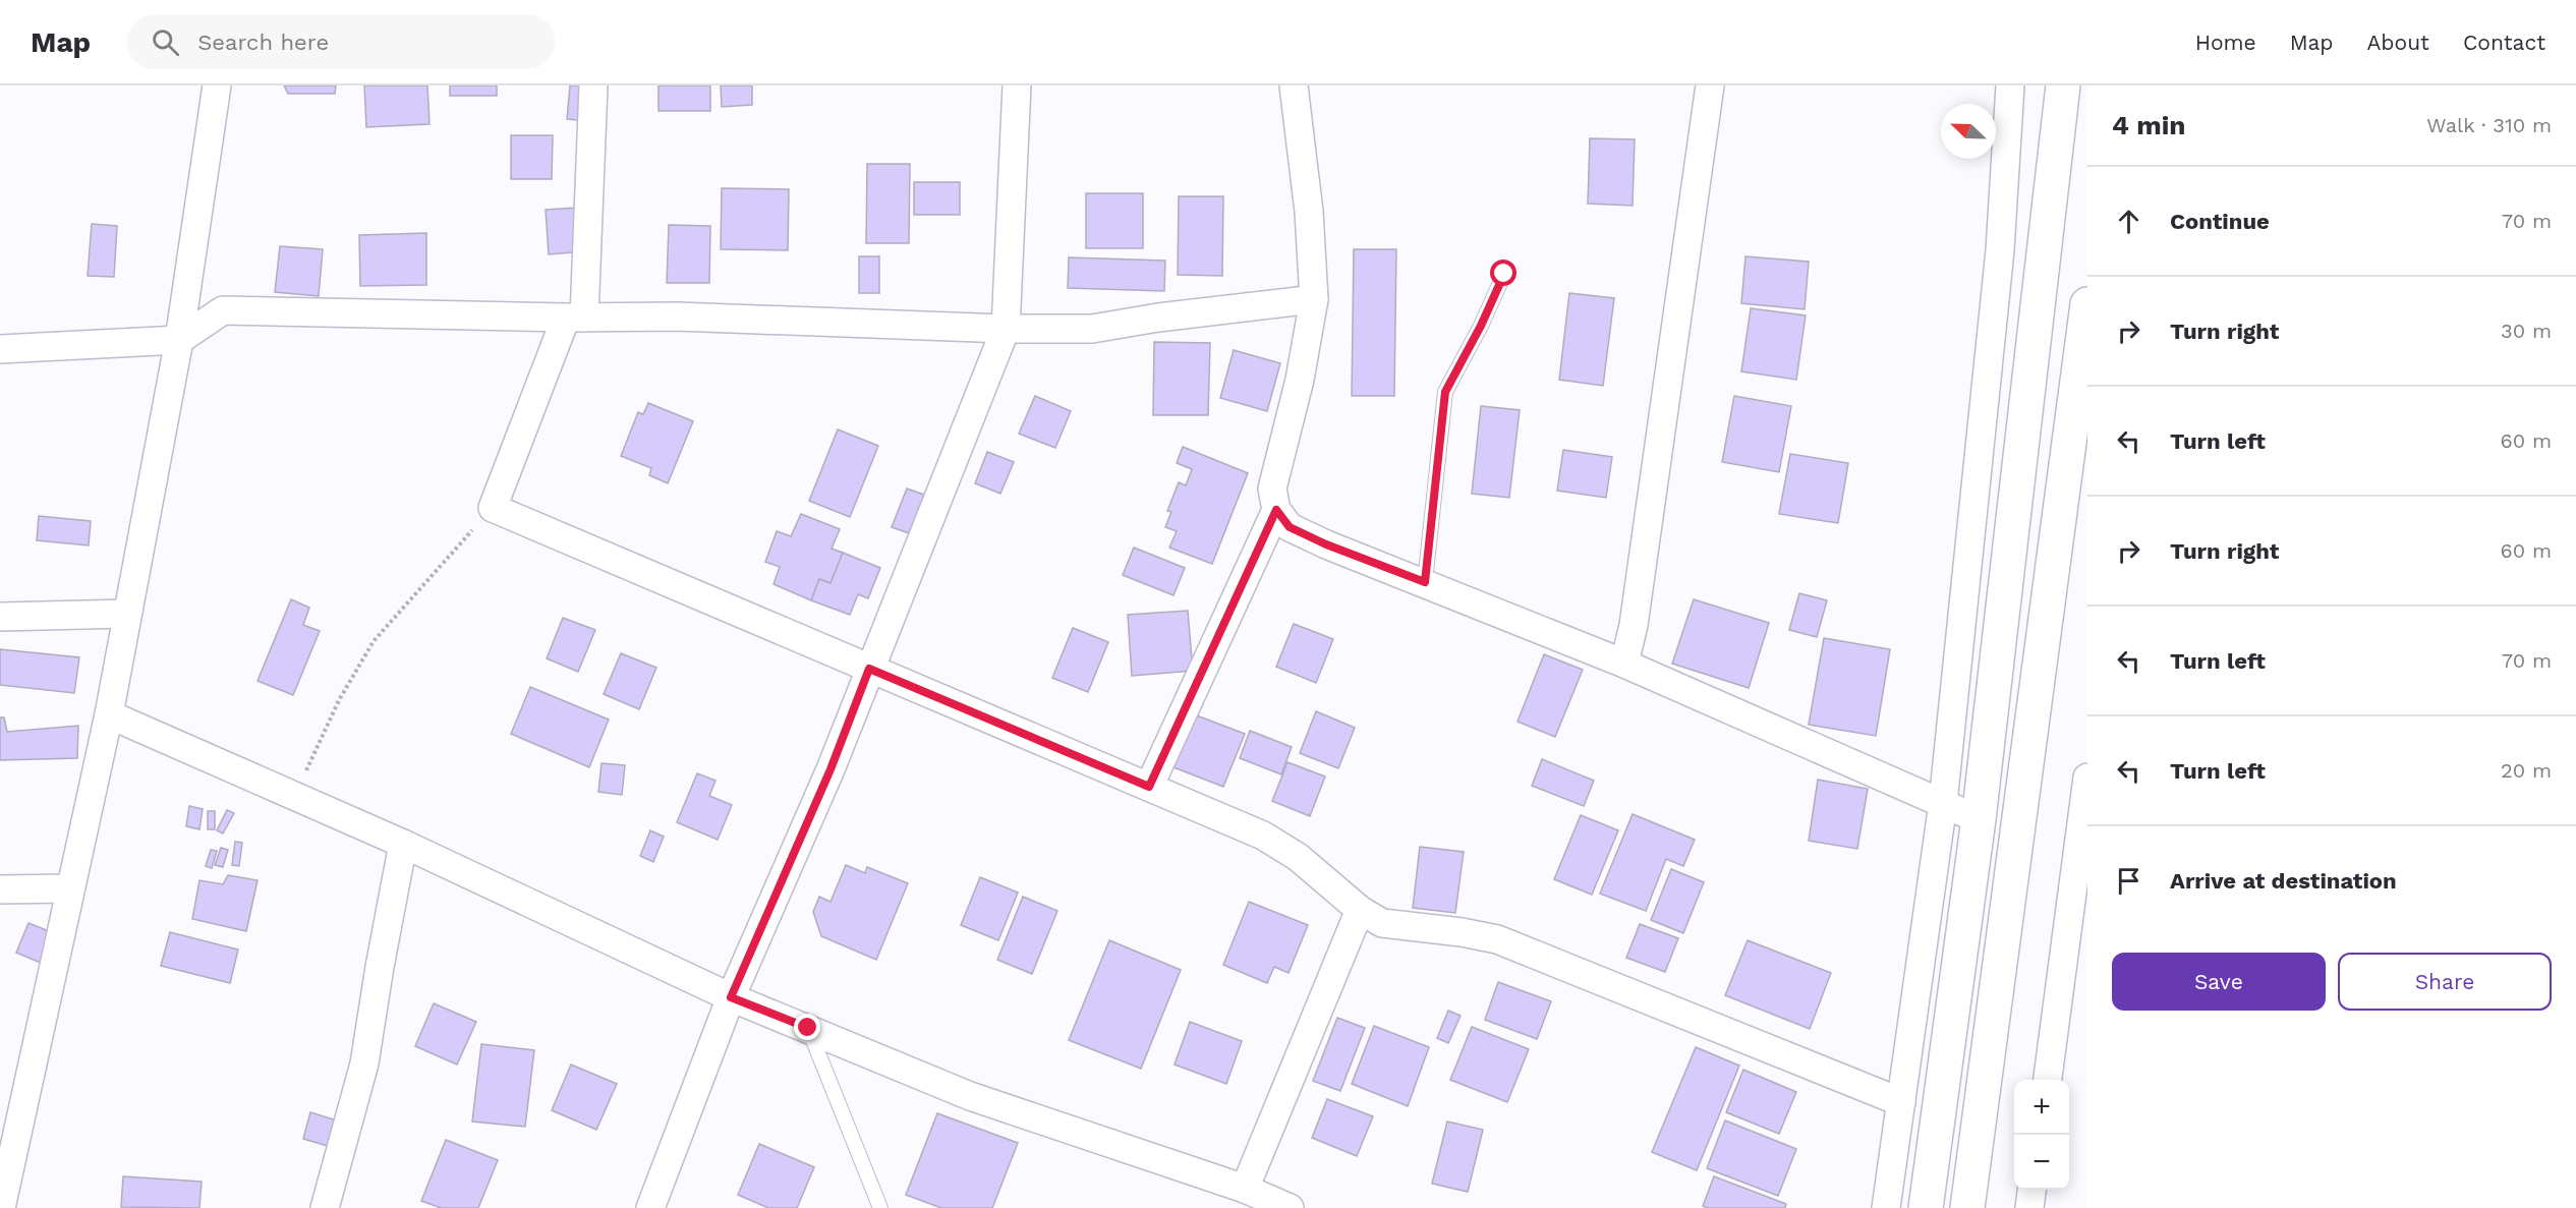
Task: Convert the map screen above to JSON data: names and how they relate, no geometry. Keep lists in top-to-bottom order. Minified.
{"north":"top left","page":{"header":"Map","search":"Search here","nav":["Home","Map","About","Contact"],"heading":["4 min","Walk · 310 m"],"list":[["Continue","70 m"],["Turn right","30 m"],["Turn left","60 m"],["Turn right","60 m"],["Turn left","70 m"],["Turn left","20 m"],"Arrive at destination"],"buttons":["Save","Share"],"map_buttons":["+","−"]}}
